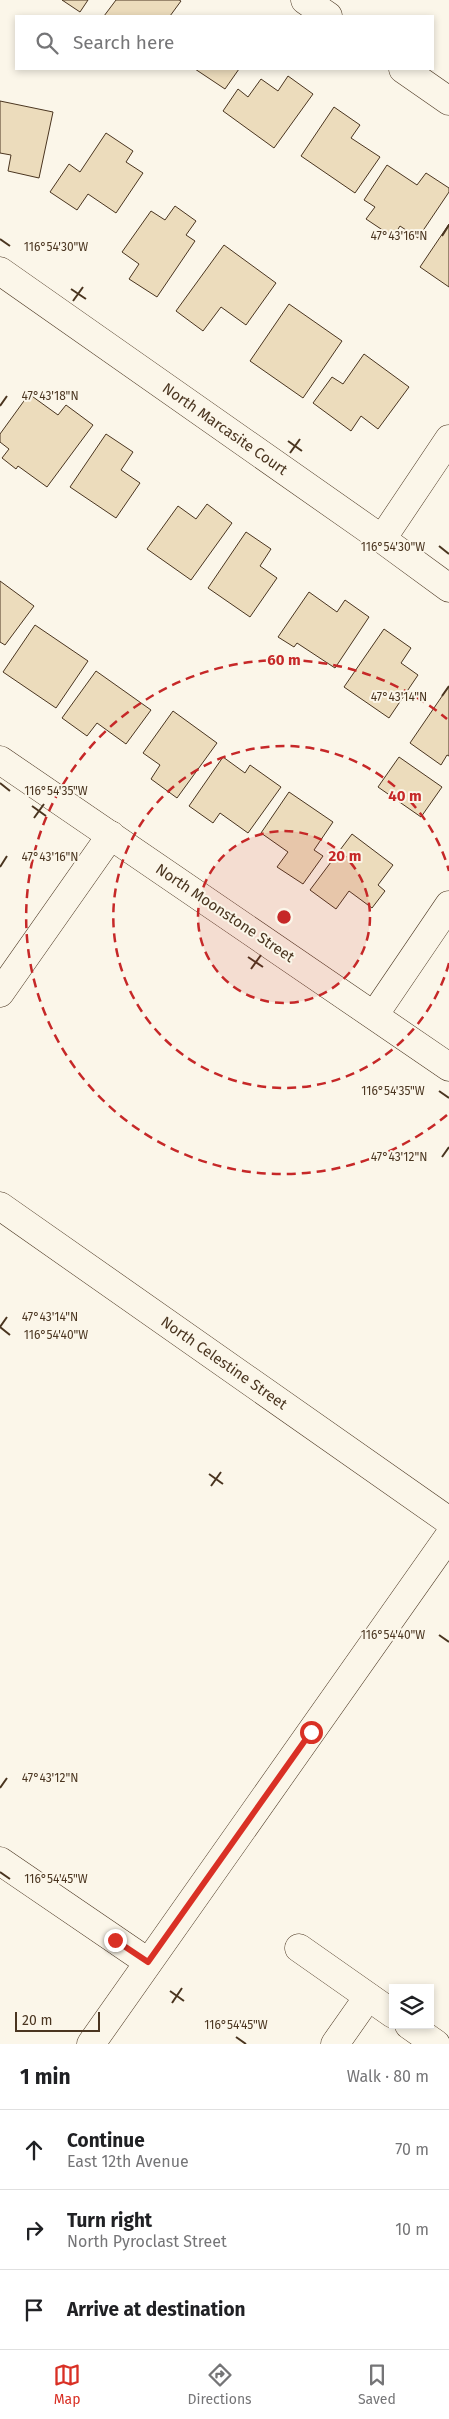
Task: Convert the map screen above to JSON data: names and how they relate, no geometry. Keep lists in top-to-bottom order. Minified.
{"streets":{"street":["North Marcasite Court","North Moonstone Street","North Celestine Street"]},"scale_bar":"20 m","page":{"search":"Search here","scale":"20 m","heading":["1 min","Walk · 80 m"],"list":[["Continue","East 12th Avenue","70 m"],["Turn right","North Pyroclast Street","10 m"],"Arrive at destination"],"nav":["Map","Directions","Saved"]},"coordinates":["47°43'16\"N","116°54'30\"W","47°43'18\"N","47°43'14\"N","116°54'35\"W","47°43'12\"N","116°54'40\"W","116°54'45\"W"],"rings":["60 m","40 m","20 m"]}
